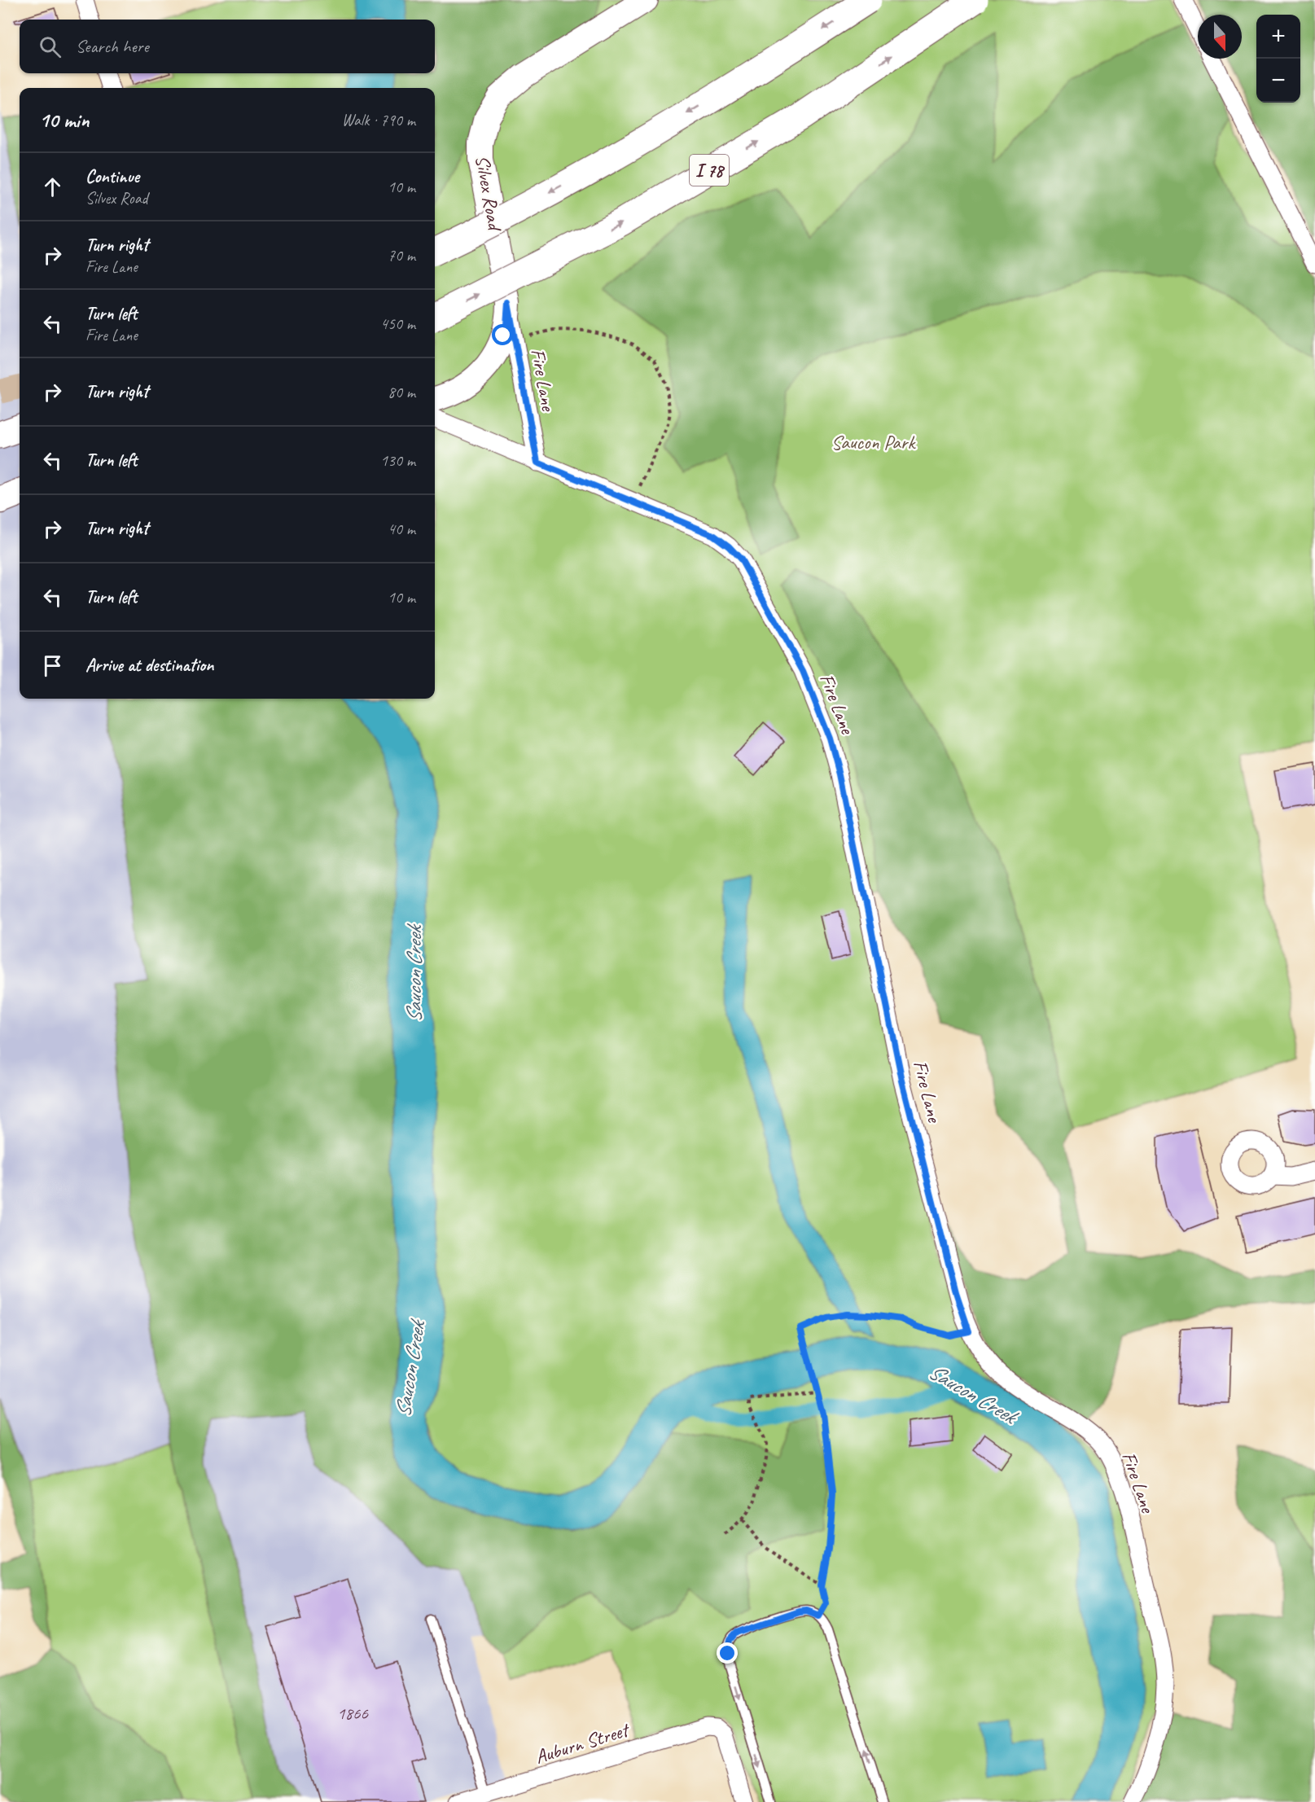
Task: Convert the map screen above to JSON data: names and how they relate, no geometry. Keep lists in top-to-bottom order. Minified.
{"streets":{"highway":["I 78"],"street":["Silvex Road","Fire Lane","Auburn Street"]},"crossings":[["Silvex Road","Fire Lane"]],"water":["Saucon Creek"],"parks":["Saucon Park"],"house_numbers":["1866"],"north":"bottom","page":{"map_buttons":["+","−"],"search":"Search here","heading":["10 min","Walk · 790 m"],"list":[["Continue","Silvex Road","10 m"],["Turn right","Fire Lane","70 m"],["Turn left","Fire Lane","450 m"],["Turn right","80 m"],["Turn left","130 m"],["Turn right","40 m"],["Turn left","10 m"],"Arrive at destination"]}}
